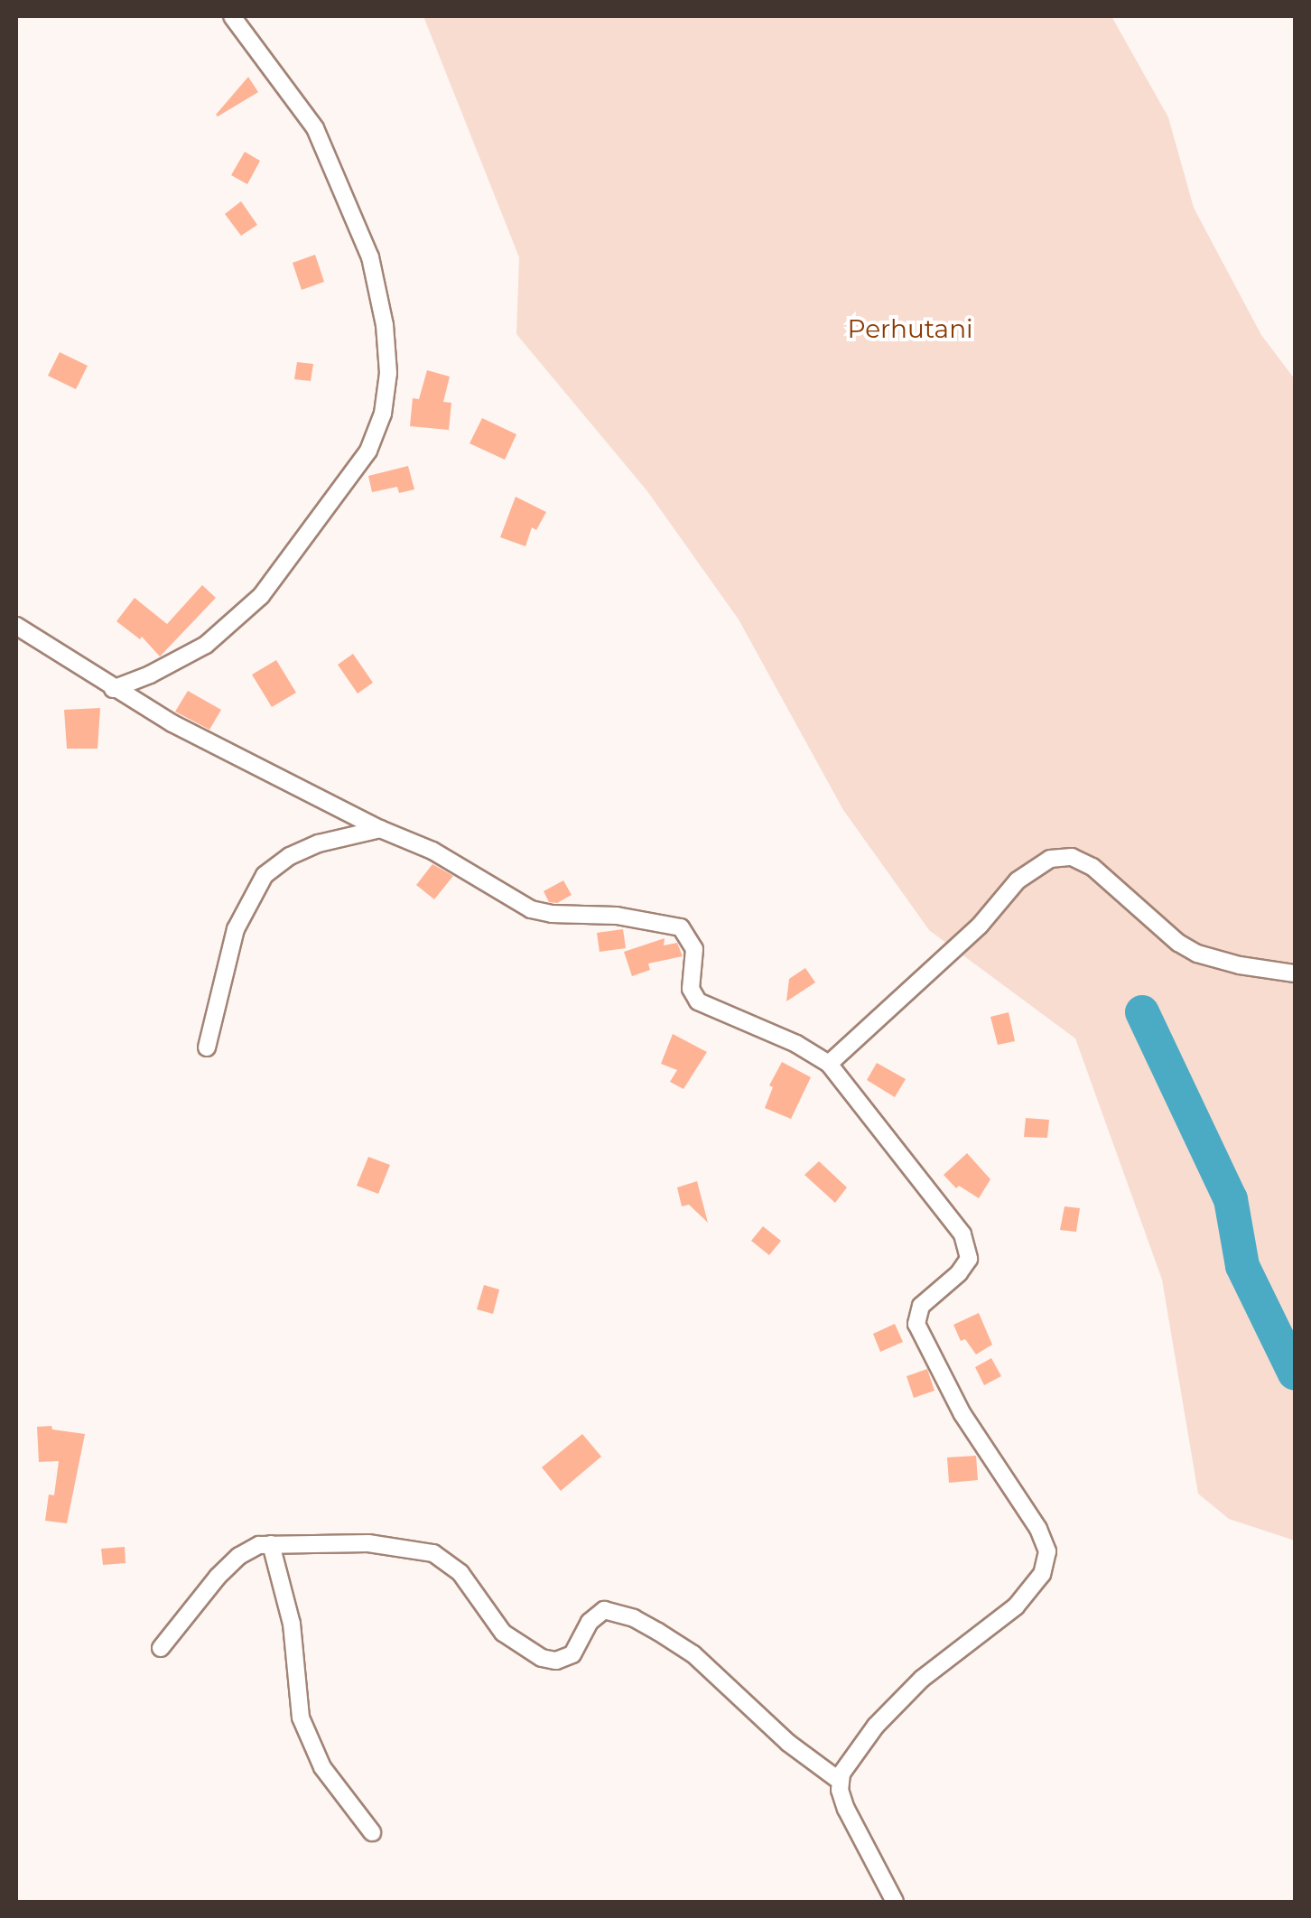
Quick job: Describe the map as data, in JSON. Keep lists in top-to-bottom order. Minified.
{"parks":["Perhutani"]}
